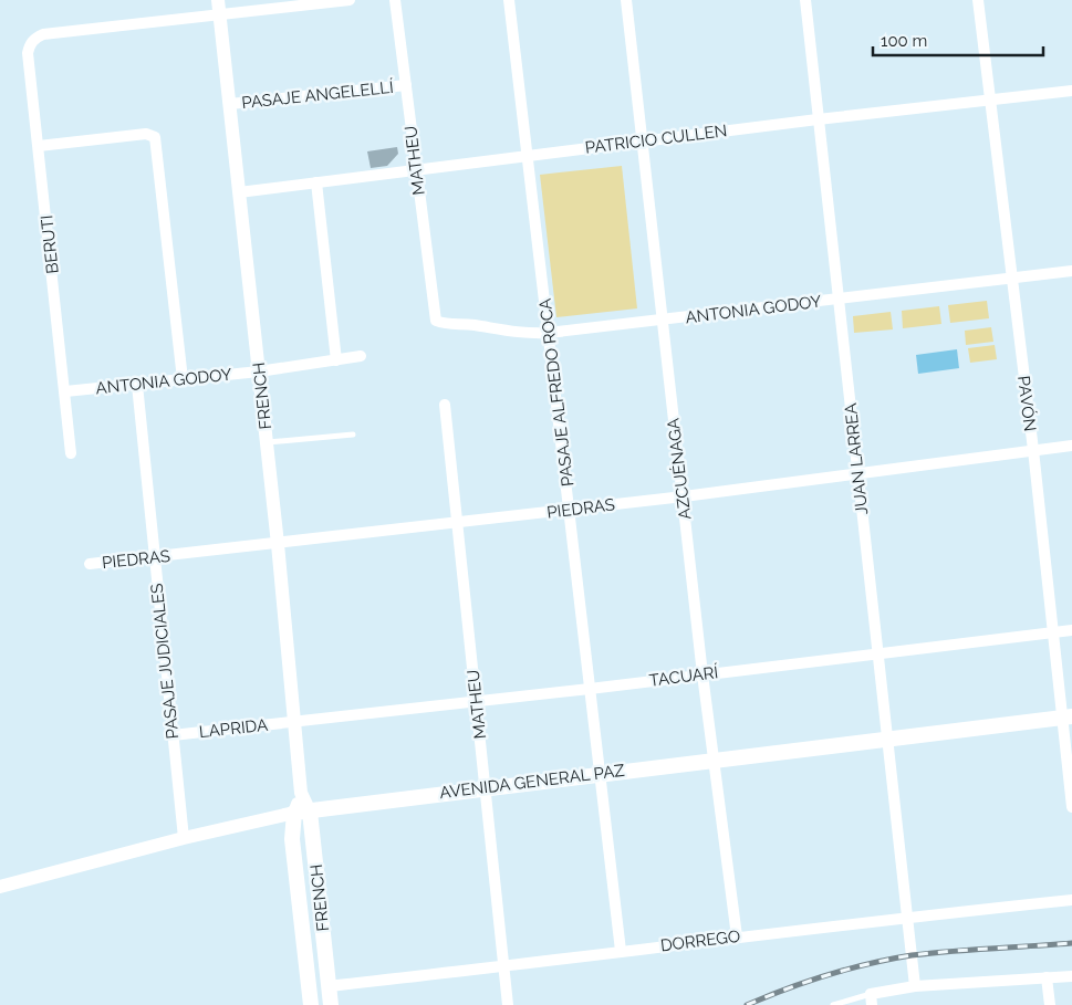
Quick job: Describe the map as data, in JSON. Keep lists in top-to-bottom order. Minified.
{"streets":{"main road":["FRENCH","AVENIDA GENERAL PAZ"],"street":["PASAJE ANGELELLÍ","PATRICIO CULLEN","MATHEU","BERUTI","ANTONIA GODOY","PASAJE ALFREDO ROCA","PAVÓN","JUAN LARREA","AZCUÉNAGA","PIEDRAS","PASAJE JUDICIALES","TACUARÍ","LAPRIDA","DORREGO"]},"crossings":[["PASAJE ANGELELLÍ","MATHEU"],["PASAJE ANGELELLÍ","FRENCH"],["PATRICIO CULLEN","MATHEU"],["PATRICIO CULLEN","PASAJE ALFREDO ROCA"],["PATRICIO CULLEN","FRENCH"],["PATRICIO CULLEN","PAVÓN"],["PATRICIO CULLEN","JUAN LARREA"],["PATRICIO CULLEN","AZCUÉNAGA"],["MATHEU","ANTONIA GODOY"],["MATHEU","PIEDRAS"],["MATHEU","TACUARÍ"],["MATHEU","AVENIDA GENERAL PAZ"],["MATHEU","DORREGO"],["BERUTI","ANTONIA GODOY"],["BERUTI","FRENCH"],["ANTONIA GODOY","PASAJE ALFREDO ROCA"],["ANTONIA GODOY","FRENCH"],["ANTONIA GODOY","PAVÓN"],["ANTONIA GODOY","JUAN LARREA"],["ANTONIA GODOY","AZCUÉNAGA"],["ANTONIA GODOY","PASAJE JUDICIALES"],["PASAJE ALFREDO ROCA","PIEDRAS"],["PASAJE ALFREDO ROCA","TACUARÍ"],["PASAJE ALFREDO ROCA","AVENIDA GENERAL PAZ"],["PASAJE ALFREDO ROCA","DORREGO"],["FRENCH","PIEDRAS"],["FRENCH","TACUARÍ"],["FRENCH","LAPRIDA"],["FRENCH","AVENIDA GENERAL PAZ"],["FRENCH","DORREGO"],["PAVÓN","PIEDRAS"],["PAVÓN","TACUARÍ"],["PAVÓN","AVENIDA GENERAL PAZ"],["JUAN LARREA","PIEDRAS"],["JUAN LARREA","TACUARÍ"],["JUAN LARREA","AVENIDA GENERAL PAZ"],["JUAN LARREA","DORREGO"],["AZCUÉNAGA","PIEDRAS"],["AZCUÉNAGA","TACUARÍ"],["AZCUÉNAGA","AVENIDA GENERAL PAZ"],["AZCUÉNAGA","DORREGO"],["PIEDRAS","PASAJE JUDICIALES"],["PASAJE JUDICIALES","LAPRIDA"],["PASAJE JUDICIALES","AVENIDA GENERAL PAZ"],["TACUARÍ","LAPRIDA"]],"scale_bar":"100 m"}
